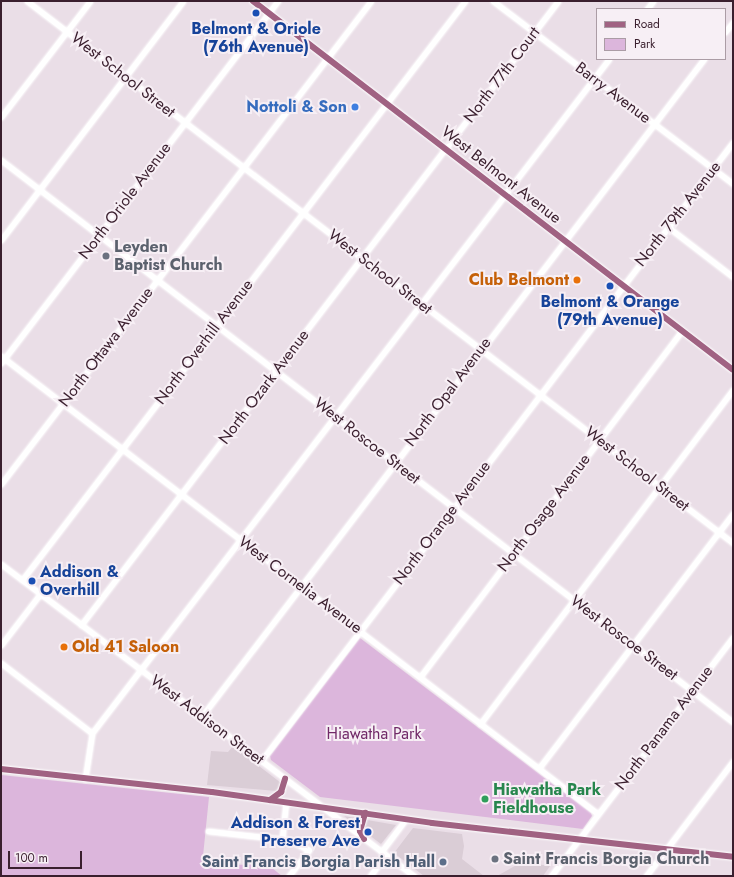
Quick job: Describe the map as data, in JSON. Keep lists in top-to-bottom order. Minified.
{"streets":{"main road":["West Belmont Avenue"],"street":["West School Street","North 77th Court","Barry Avenue","North Oriole Avenue","North 79th Avenue","North Overhill Avenue","North Ottawa Avenue","North Ozark Avenue","North Opal Avenue","West Roscoe Street","North Osage Avenue","North Orange Avenue","West Cornelia Avenue","West Addison Street","North Panama Avenue"]},"crossings":[["West School Street","North Oriole Avenue"],["West School Street","North Overhill Avenue"],["West School Street","North Ottawa Avenue"],["West School Street","North Ozark Avenue"],["West School Street","North Opal Avenue"],["West School Street","North Osage Avenue"],["West School Street","North Orange Avenue"],["North 77th Court","Barry Avenue"],["North 77th Court","West Belmont Avenue"],["North 77th Court","North Ozark Avenue"],["Barry Avenue","North 79th Avenue"],["Barry Avenue","North Opal Avenue"],["West Belmont Avenue","North Oriole Avenue"],["West Belmont Avenue","North 79th Avenue"],["West Belmont Avenue","North Overhill Avenue"],["West Belmont Avenue","North Ottawa Avenue"],["West Belmont Avenue","North Ozark Avenue"],["West Belmont Avenue","North Opal Avenue"],["West Belmont Avenue","North Osage Avenue"],["West Belmont Avenue","North Orange Avenue"],["North Oriole Avenue","West Roscoe Street"],["North Oriole Avenue","West Cornelia Avenue"],["North 79th Avenue","North Orange Avenue"],["North Overhill Avenue","West Roscoe Street"],["North Overhill Avenue","West Cornelia Avenue"],["North Overhill Avenue","West Addison Street"],["North Ottawa Avenue","West Roscoe Street"],["North Ottawa Avenue","West Cornelia Avenue"],["North Ozark Avenue","West Roscoe Street"],["North Ozark Avenue","West Cornelia Avenue"],["North Ozark Avenue","West Addison Street"],["North Opal Avenue","West Roscoe Street"],["North Opal Avenue","West Cornelia Avenue"],["North Opal Avenue","West Addison Street"],["West Roscoe Street","North Osage Avenue"],["West Roscoe Street","North Orange Avenue"],["West Roscoe Street","North Panama Avenue"],["North Osage Avenue","West Cornelia Avenue"],["North Orange Avenue","West Cornelia Avenue"],["North Orange Avenue","West Addison Street"],["West Cornelia Avenue","North Panama Avenue"]],"parks":["Hiawatha Park"],"places":["Belmont & Oriole (76th Avenue)","Nottoli & Son","Leyden Baptist Church","Club Belmont","Belmont & Orange (79th Avenue)","Addison & Overhill","Old 41 Saloon","Hiawatha Park Fieldhouse","Addison & Forest Preserve Ave","Saint Francis Borgia Church","Saint Francis Borgia Parish Hall"],"legend":["Road","Park"],"scale_bar":"100 m"}
